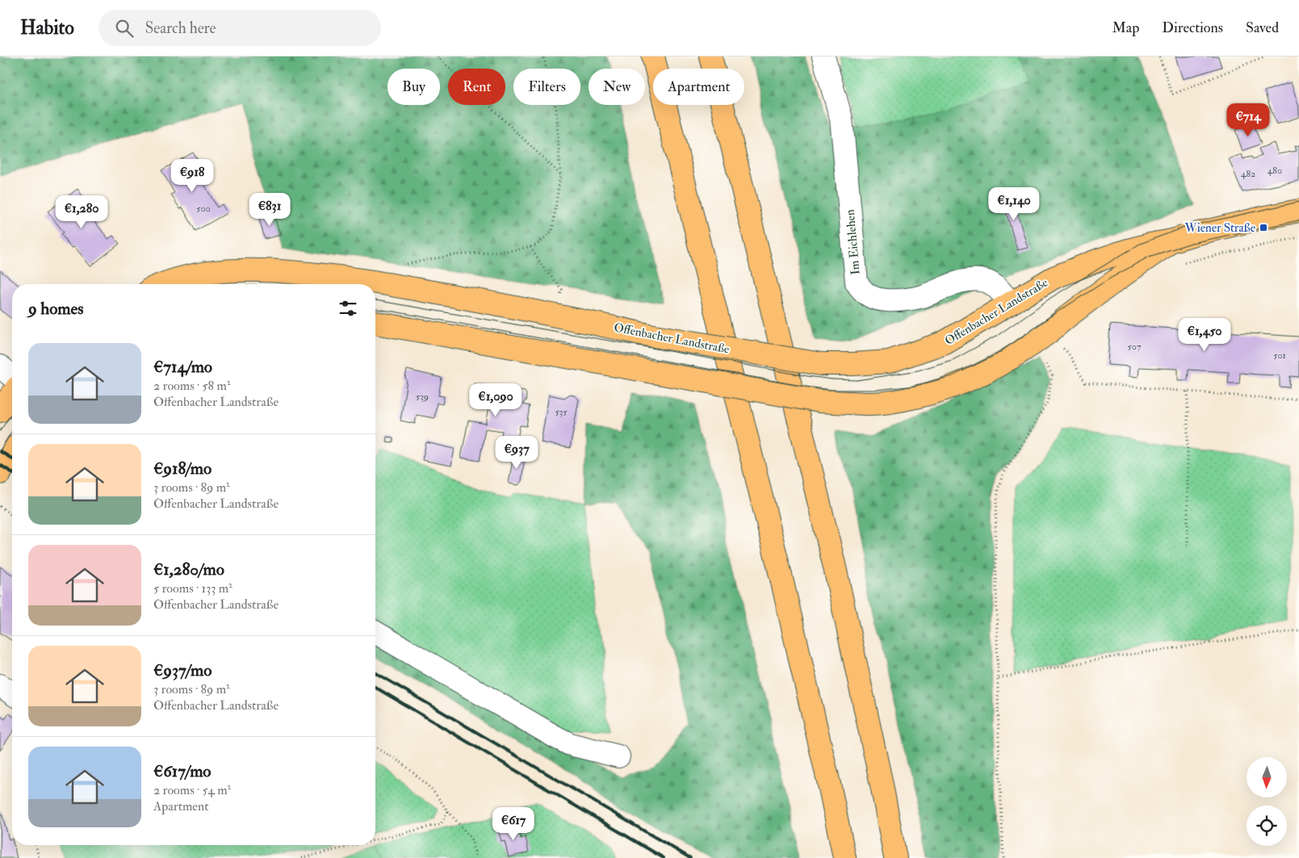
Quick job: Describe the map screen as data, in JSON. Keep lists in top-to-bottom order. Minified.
{"streets":{"main road":["Offenbacher Landstraße"],"street":["Im Eichlehen"]},"crossings":[["Im Eichlehen","Offenbacher Landstraße"]],"places":{"transit":["Wiener Straße"]},"house_numbers":["480","482","500","507","501","539","535"],"north":"bottom","page":{"header":"Habito","search":"Search here","nav":["Map","Directions","Saved"],"chip":["Buy","Rent","Filters","New","Apartment"],"price":["€714","€918","€1,140","€831","€1,280","€1,450","€1,090","€937","€617"],"heading":"9 homes","list":[{"name":"€714/mo","note":"2 rooms · 58 m² · Offenbacher Landstraße"},{"name":"€918/mo","note":"3 rooms · 89 m² · Offenbacher Landstraße"},{"name":"€1,280/mo","note":"5 rooms · 133 m² · Offenbacher Landstraße"},{"name":"€937/mo","note":"3 rooms · 89 m² · Offenbacher Landstraße"},{"name":"€617/mo","note":"2 rooms · 54 m² · Apartment"}]}}
